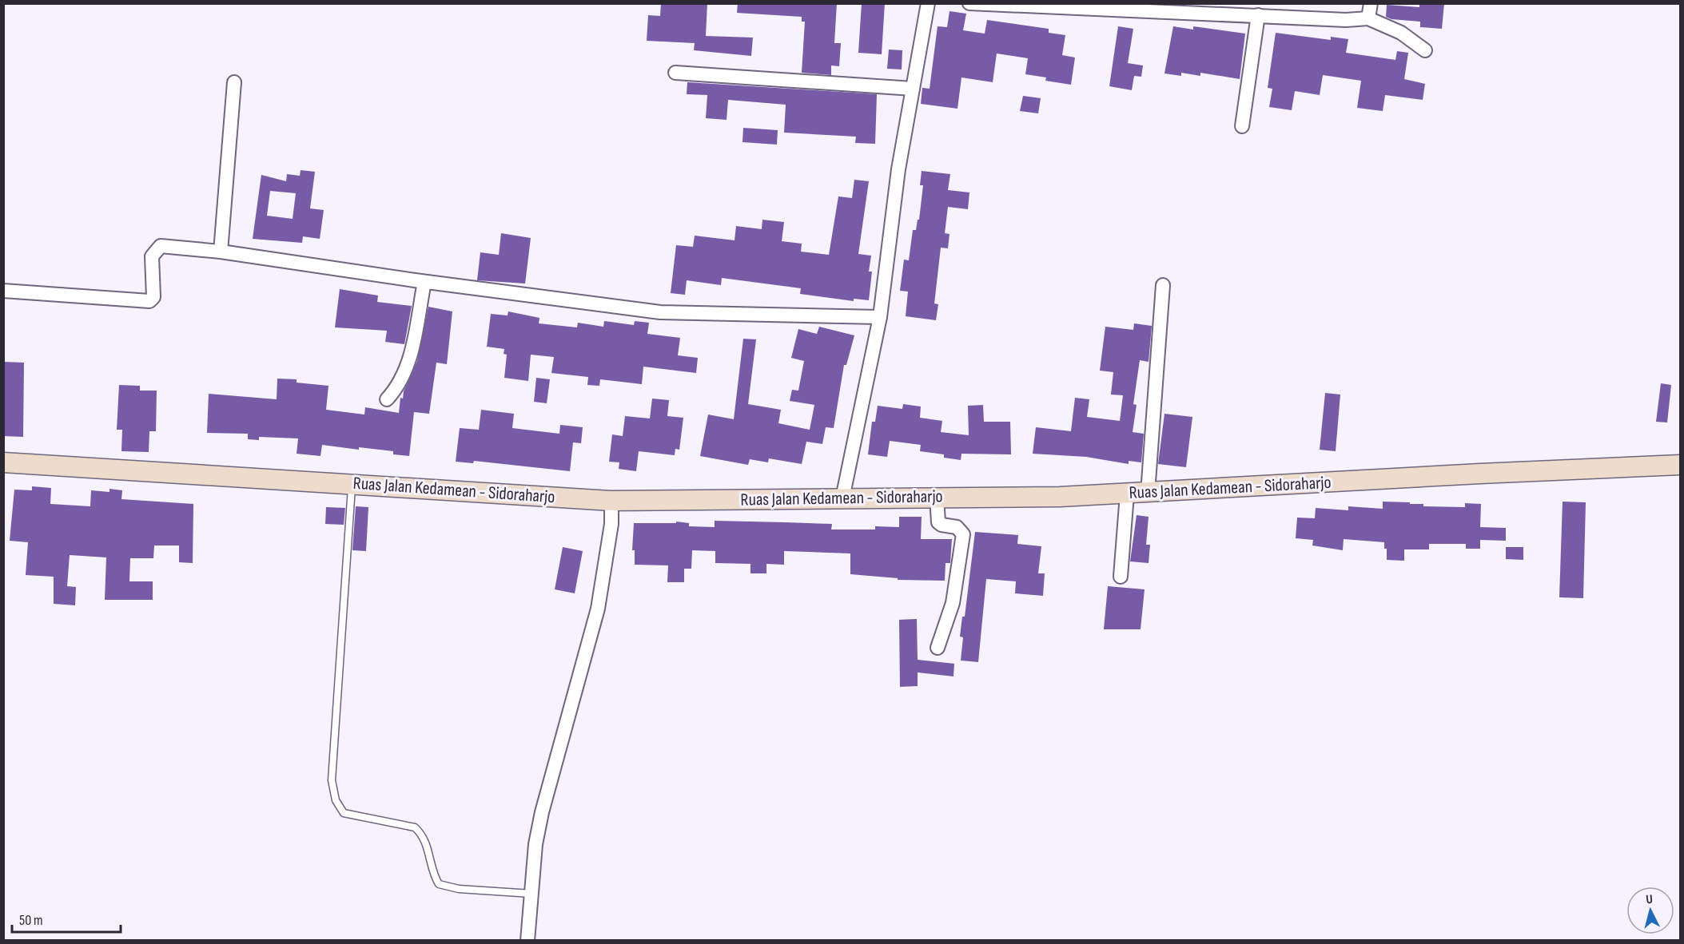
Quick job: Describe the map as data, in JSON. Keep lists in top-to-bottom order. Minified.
{"streets":{"main road":["Ruas Jalan Kedamean - Sidoraharjo"]},"scale_bar":"50 m","north":"top"}
